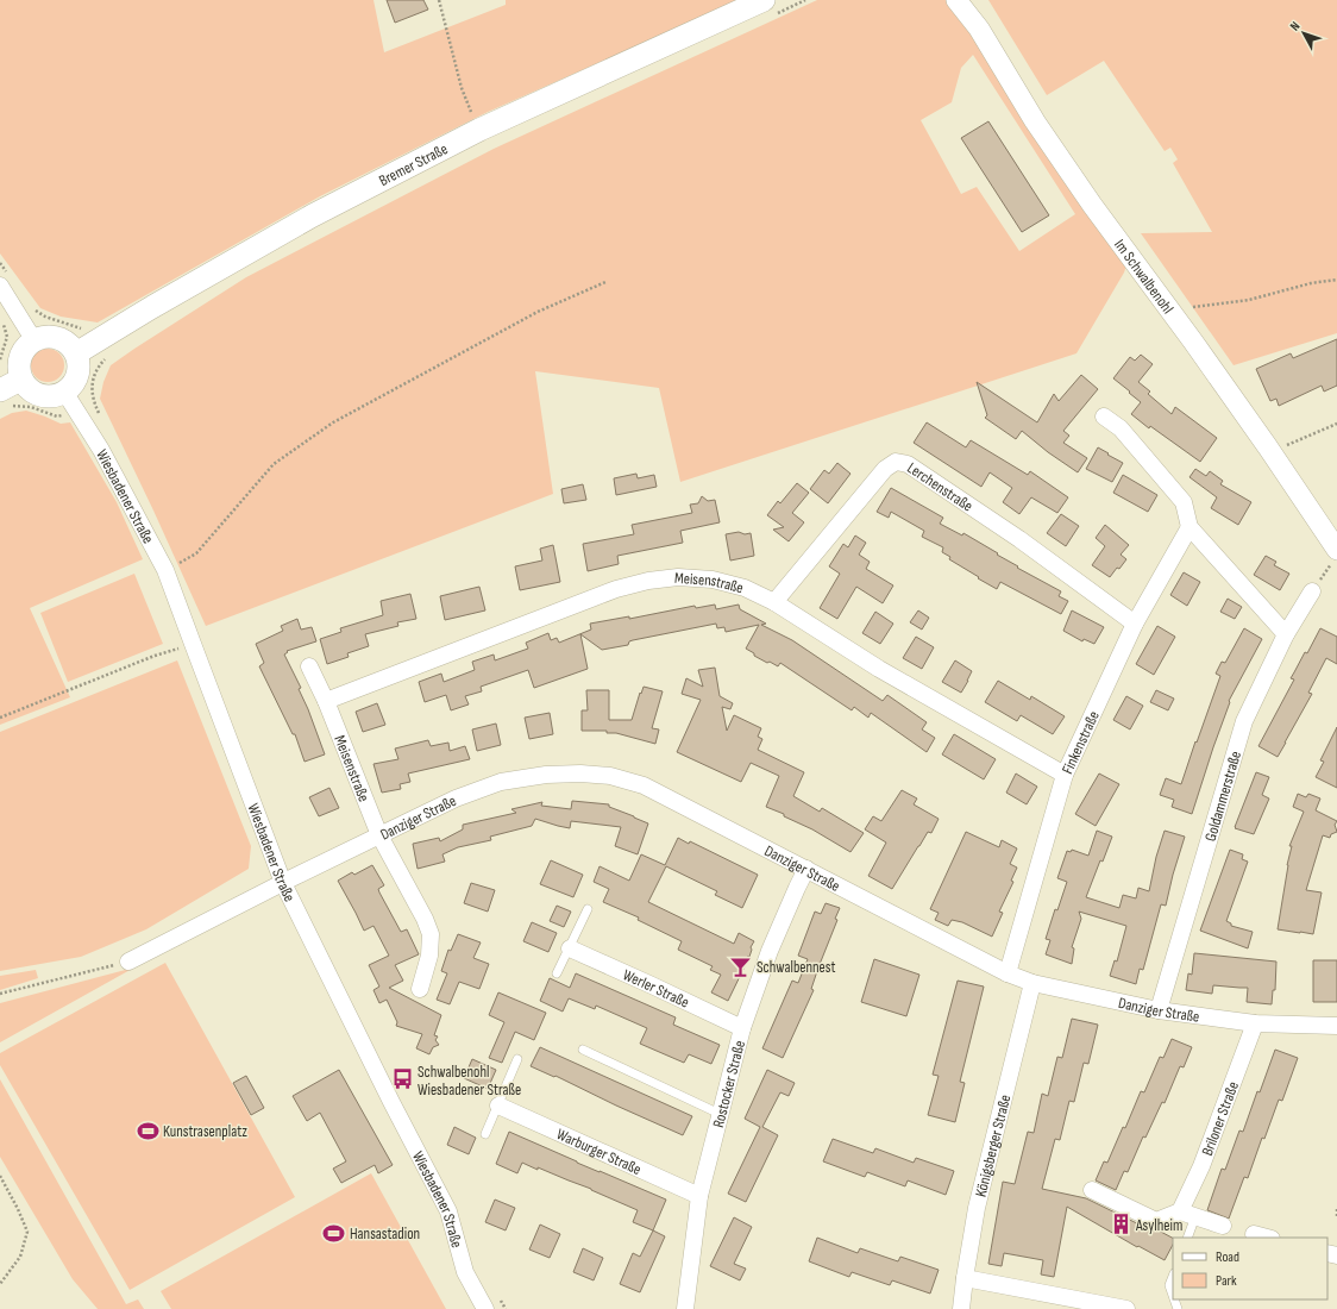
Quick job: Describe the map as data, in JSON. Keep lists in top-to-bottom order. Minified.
{"streets":{"main road":["Bremer Straße"],"street":["Im Schwalbenohl","Lerchenstraße","Wiesbadener Straße","Meisenstraße","Finkenstraße","Goldammerstraße","Danziger Straße","Werler Straße","Rostocker Straße","Briloner Straße","Königsberger Straße","Warburger Straße"]},"crossings":[["Lerchenstraße","Meisenstraße"],["Lerchenstraße","Finkenstraße"],["Wiesbadener Straße","Danziger Straße"],["Meisenstraße","Finkenstraße"],["Meisenstraße","Danziger Straße"],["Finkenstraße","Danziger Straße"],["Goldammerstraße","Danziger Straße"],["Danziger Straße","Rostocker Straße"],["Danziger Straße","Briloner Straße"],["Danziger Straße","Königsberger Straße"],["Werler Straße","Rostocker Straße"],["Rostocker Straße","Warburger Straße"]],"places":{"bar":["Schwalbennest"],"bus stop":["Schwalbenohl Wiesbadener Straße"],"sports":["Kunstrasenplatz","Hansastadion"],"building":["Asylheim"]},"legend":["Road","Park"],"north":"top left"}
